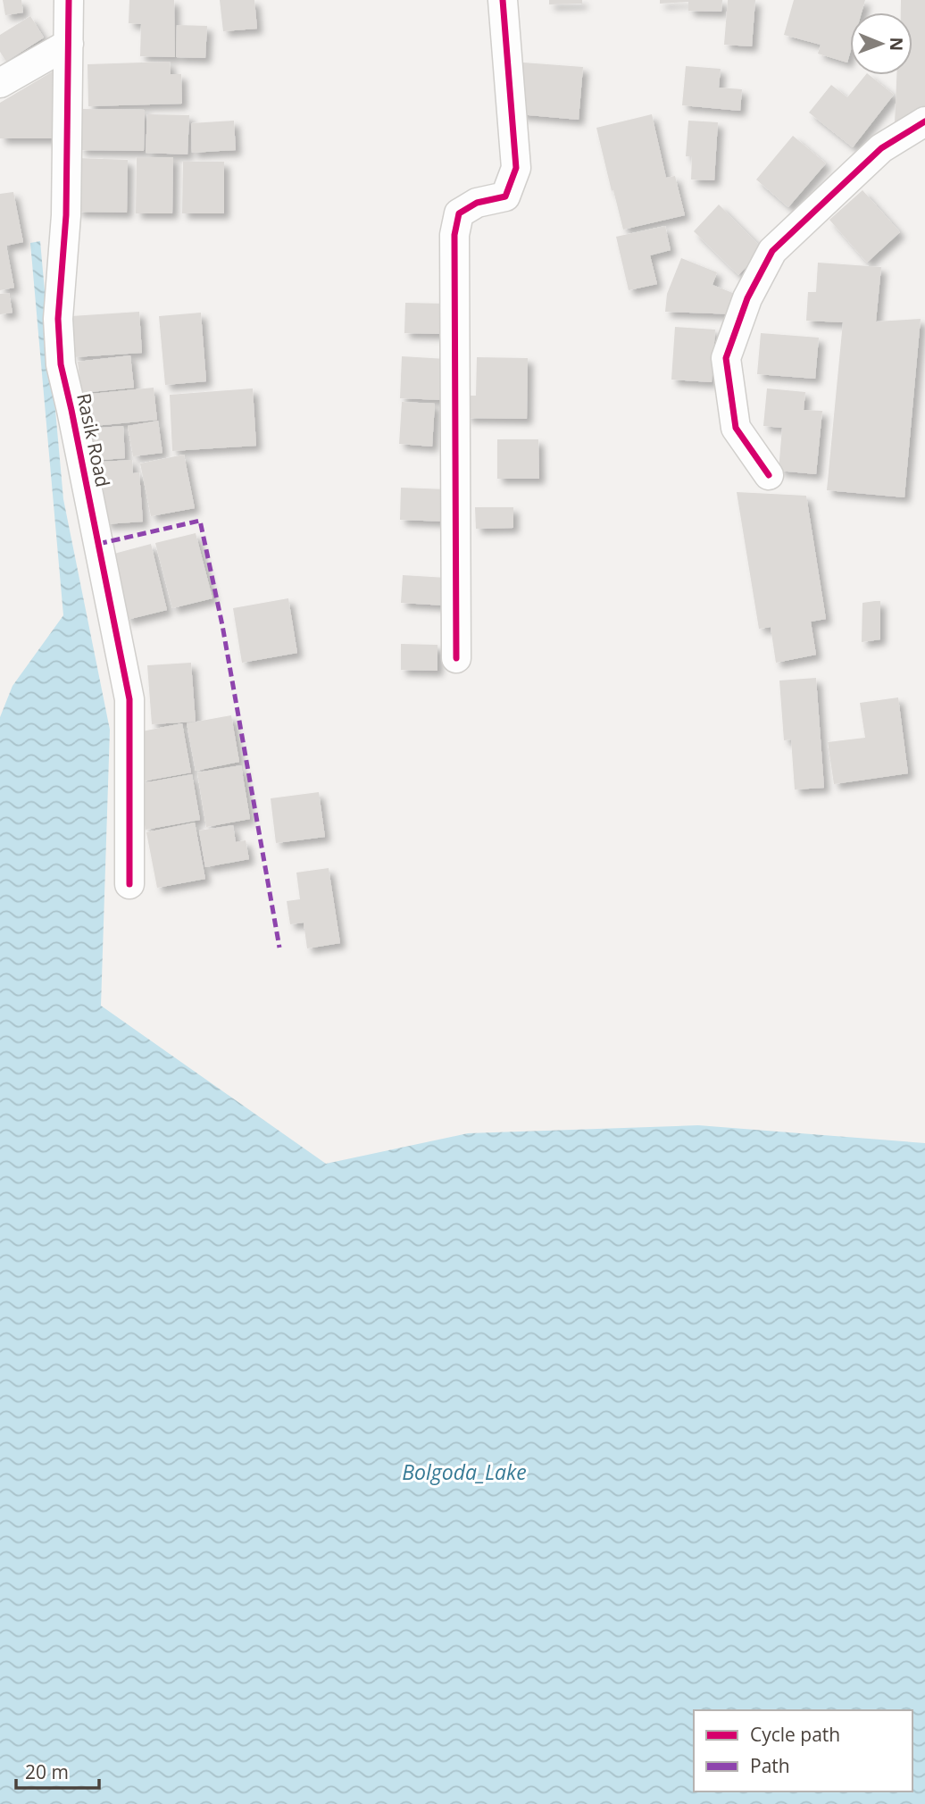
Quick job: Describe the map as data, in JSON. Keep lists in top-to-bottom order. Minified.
{"streets":{"street":["Rasik Road"]},"water":["Bolgoda_Lake"],"legend":["Cycle path","Path"],"scale_bar":"20 m","north":"right"}
